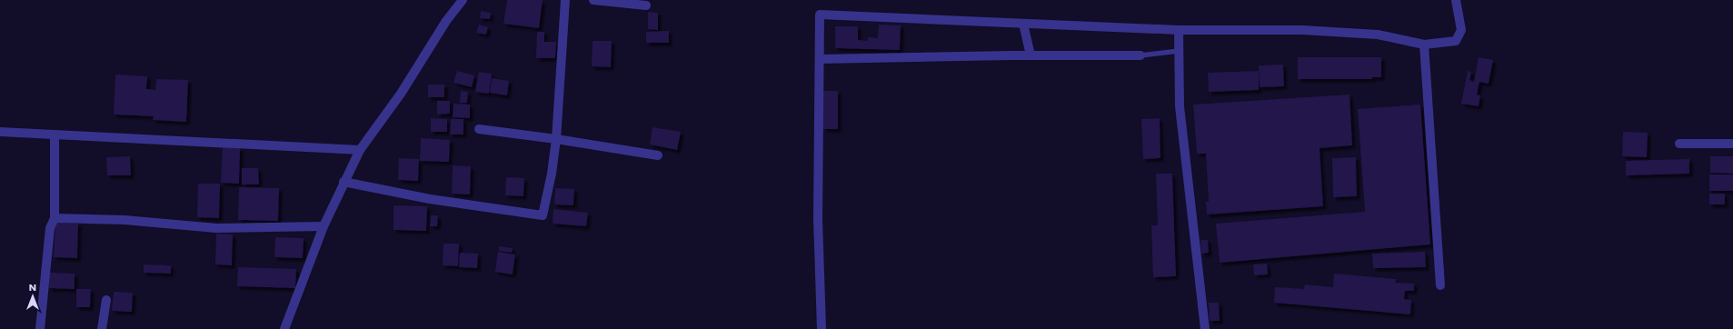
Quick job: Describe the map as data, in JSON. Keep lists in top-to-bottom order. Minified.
{"north":"top"}
